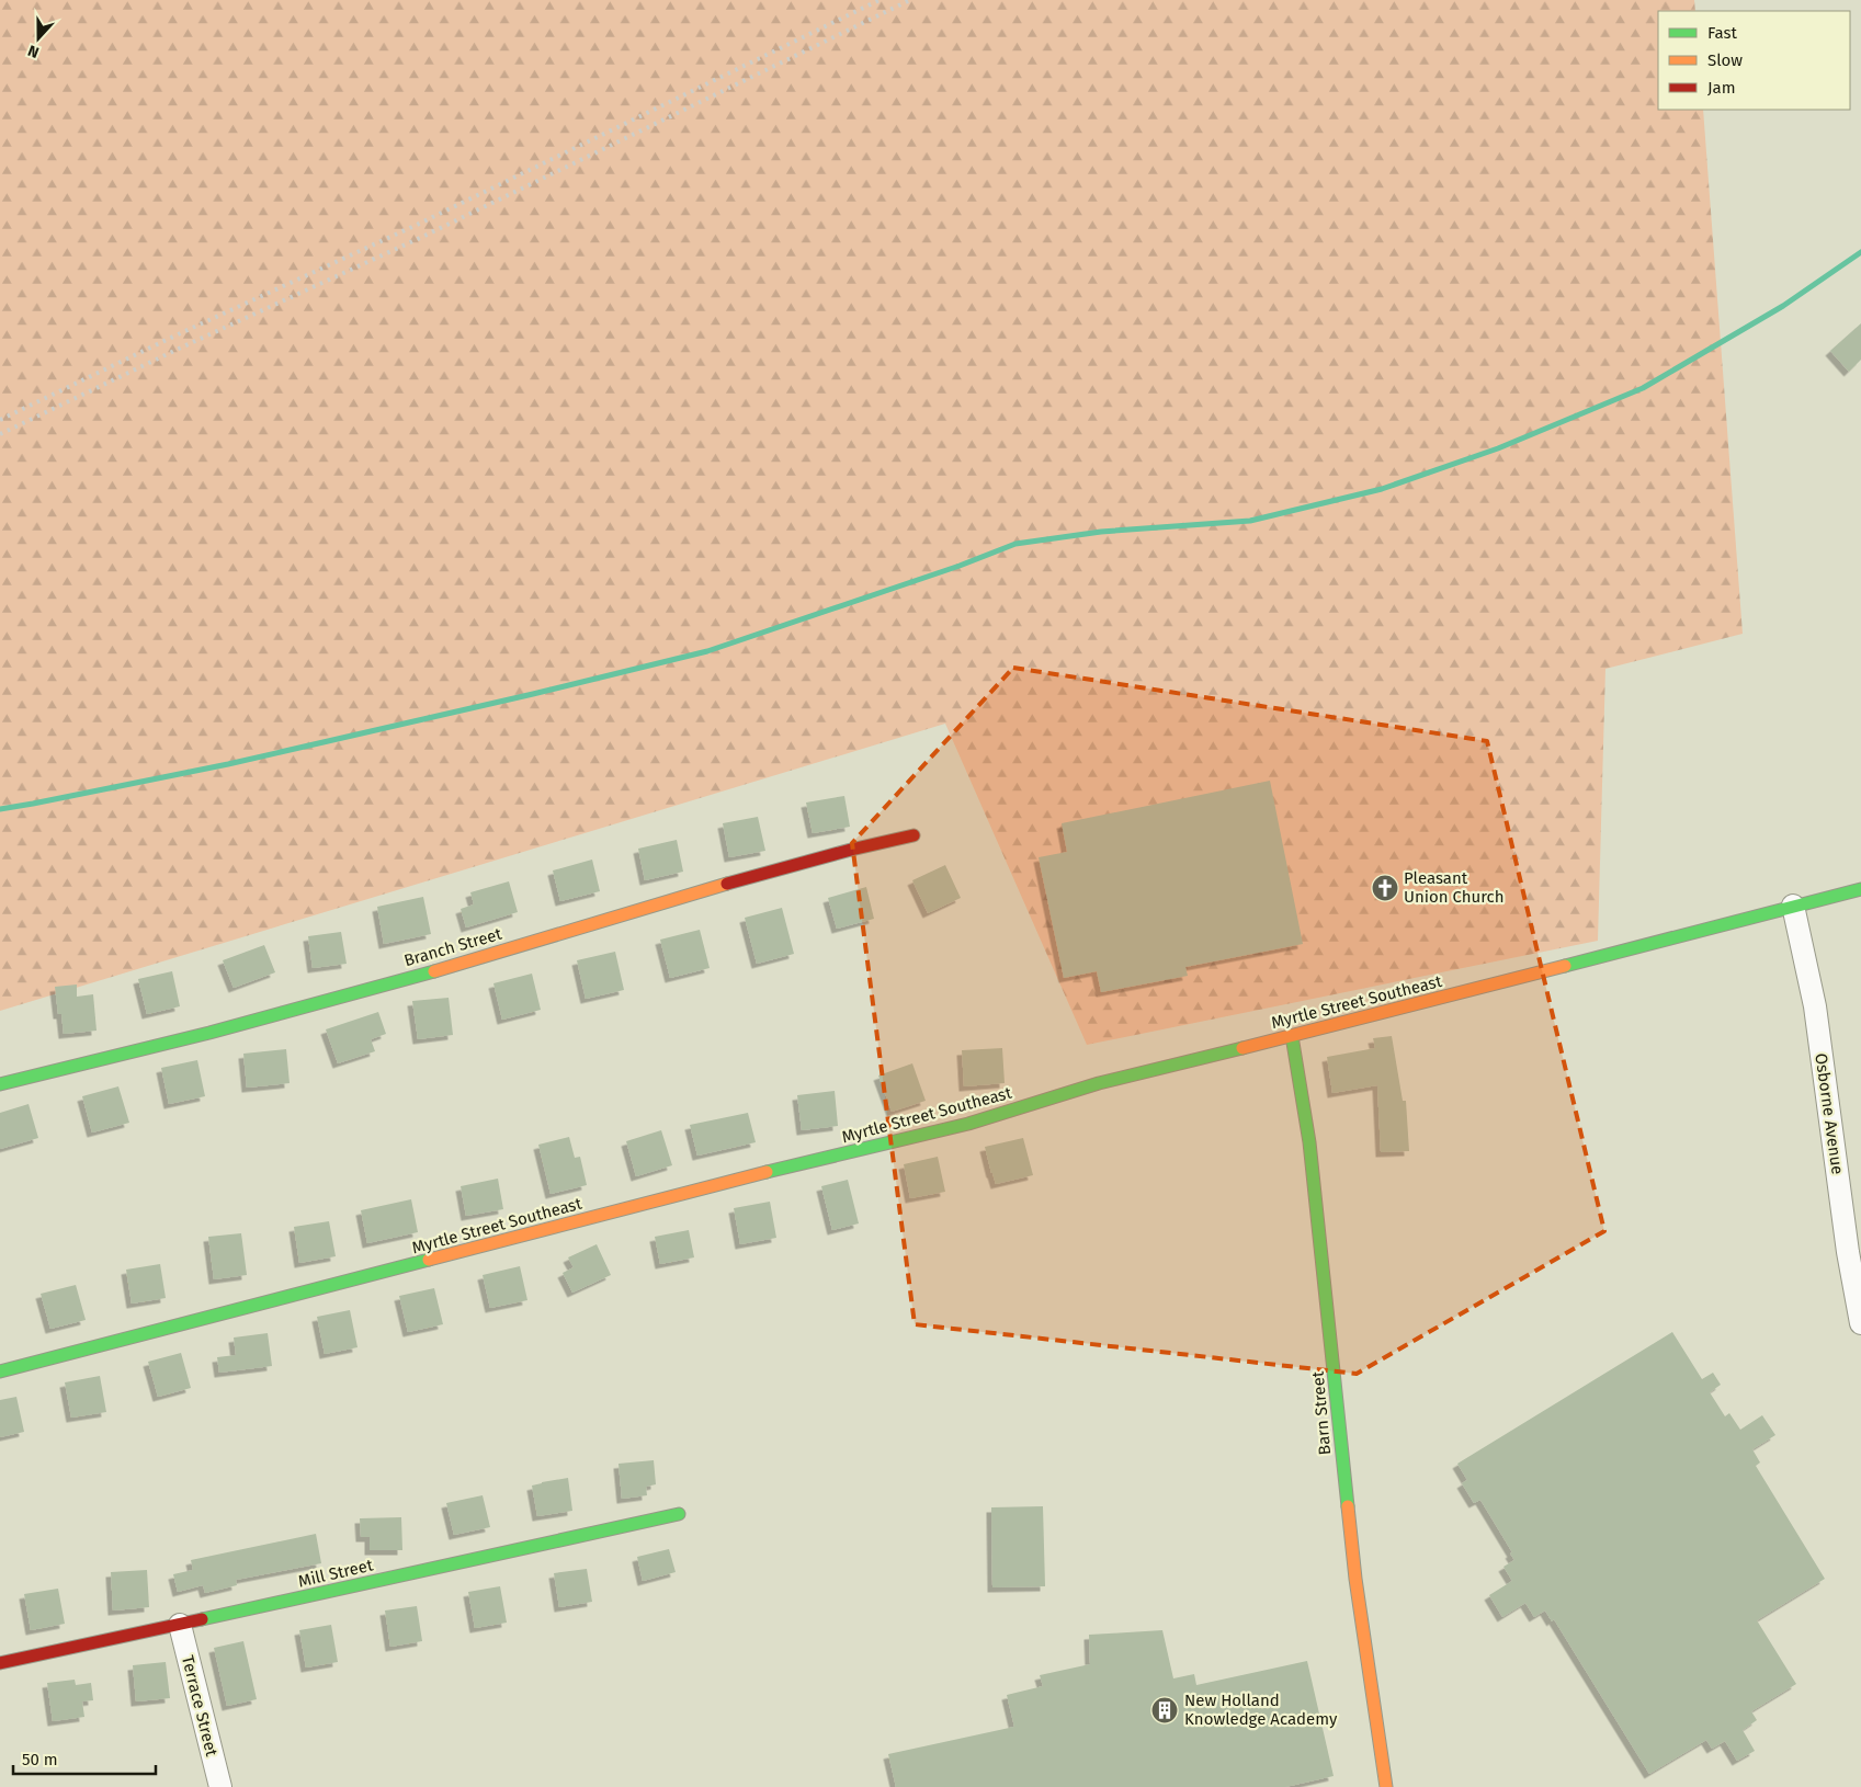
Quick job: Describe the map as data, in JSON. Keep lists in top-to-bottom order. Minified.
{"streets":{"street":["Branch Street","Myrtle Street Southeast","Osborne Avenue","Barn Street","Mill Street","Terrace Street"]},"crossings":[["Myrtle Street Southeast","Osborne Avenue"],["Myrtle Street Southeast","Barn Street"],["Mill Street","Terrace Street"]],"places":{"church":["Pleasant Union Church"],"building":["New Holland Knowledge Academy"]},"legend":["Fast","Slow","Jam"],"scale_bar":"50 m","north":"bottom"}
